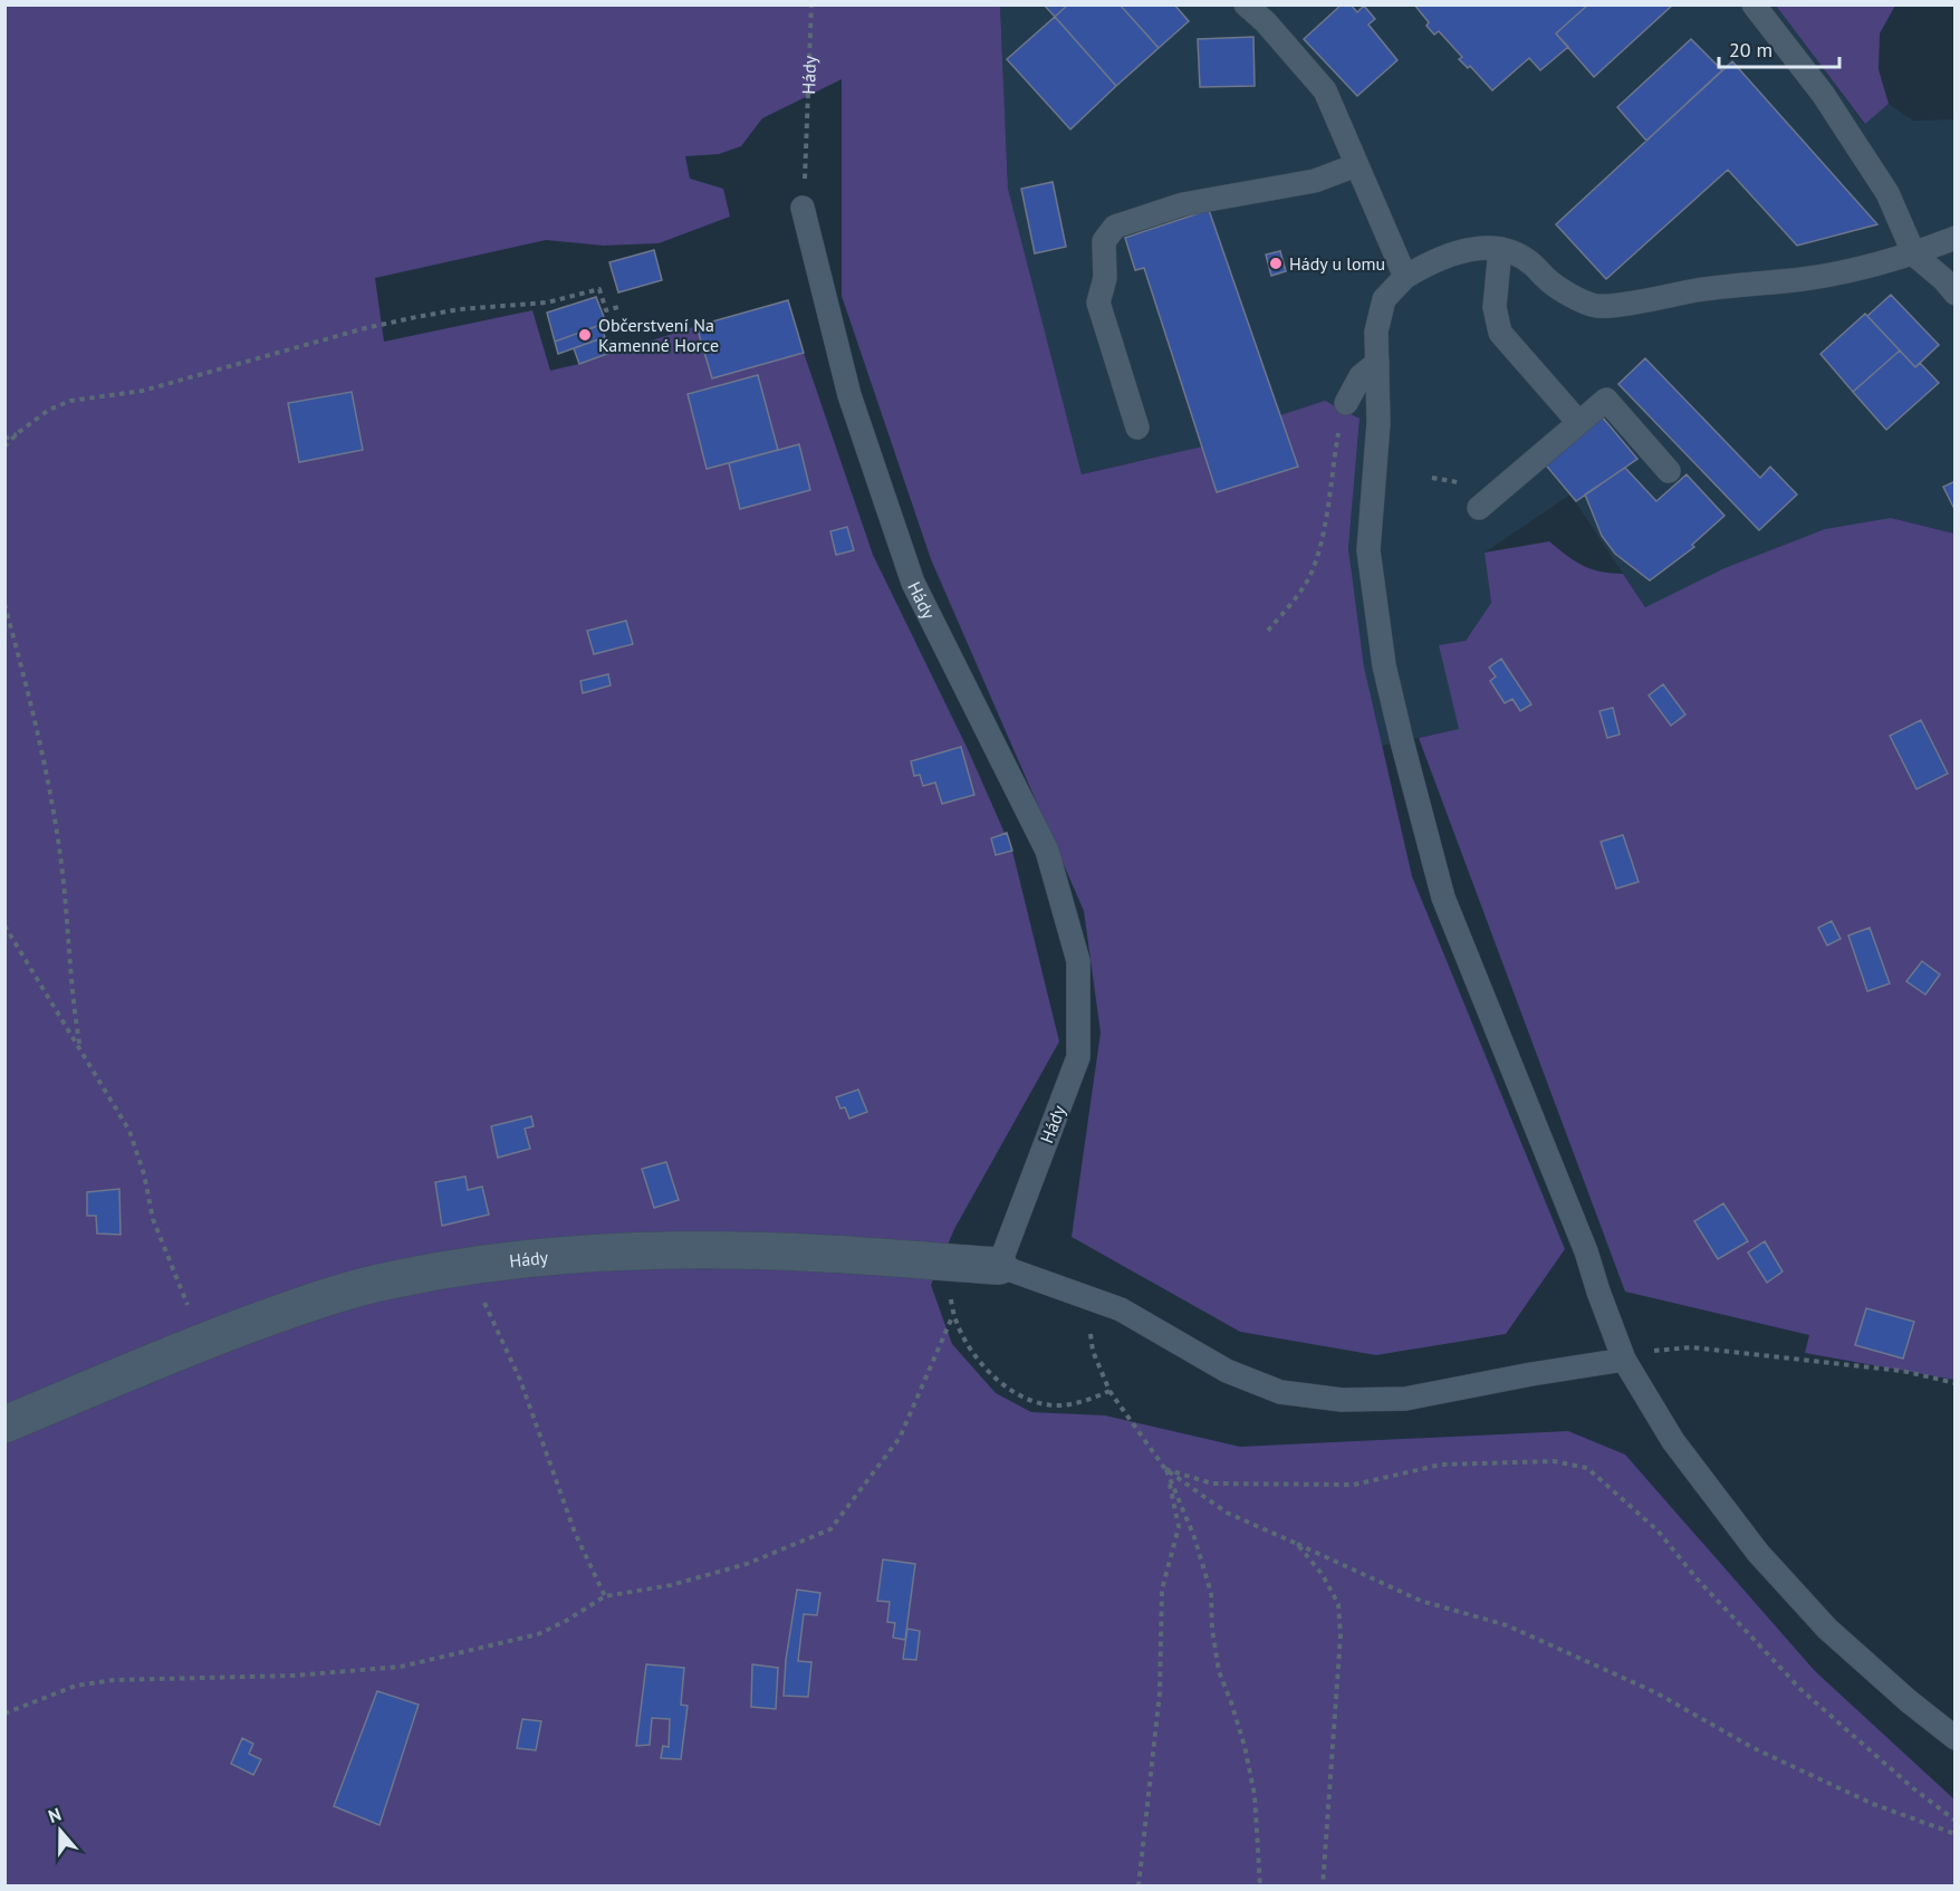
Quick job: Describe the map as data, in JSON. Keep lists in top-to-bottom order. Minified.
{"streets":{"street":["Hády"]},"places":["Hády u lomu","Občerstvení Na Kamenné Horce"],"scale_bar":"20 m","north":"top"}
